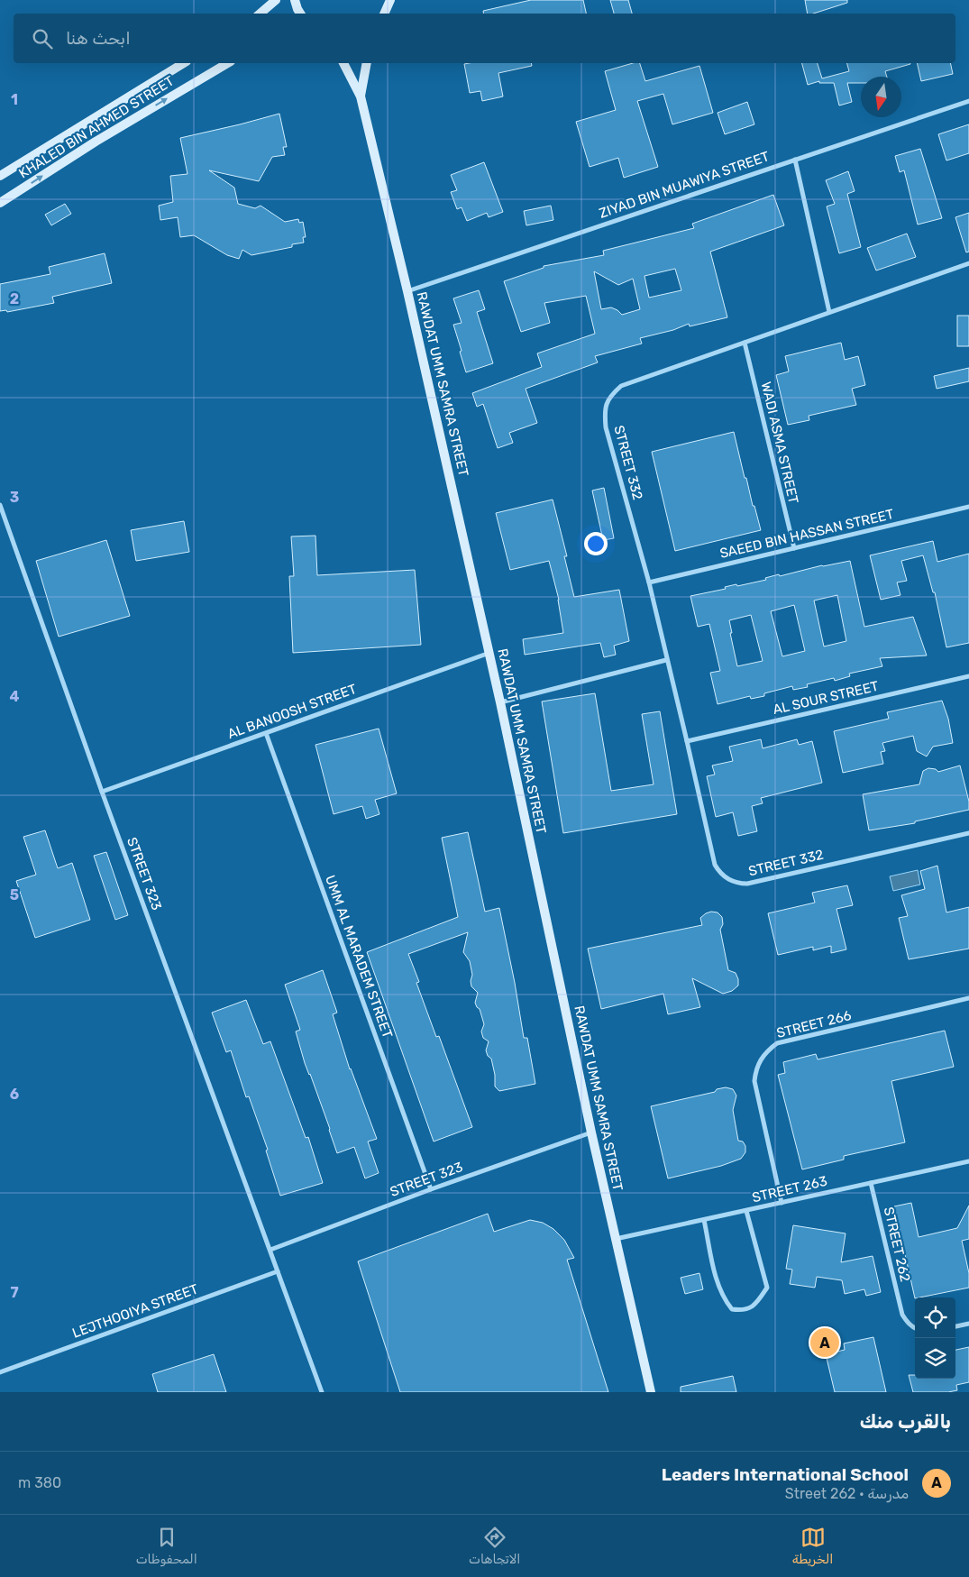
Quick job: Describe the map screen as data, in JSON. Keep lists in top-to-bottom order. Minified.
{"streets":{"street":["KHALED BIN AHMED STREET","ZIYAD BIN MUAWIYA STREET","RAWDAT UMM SAMRA STREET","WADI ASMA STREET","STREET 332","SAEED BIN HASSAN STREET","AL SOUR STREET","AL BANOOSH STREET","STREET 323","UMM AL MARADEM STREET","STREET 266","STREET 263","STREET 262","LEJTHOOIYA STREET"]},"crossings":[["ZIYAD BIN MUAWIYA STREET","RAWDAT UMM SAMRA STREET"],["RAWDAT UMM SAMRA STREET","AL BANOOSH STREET"],["RAWDAT UMM SAMRA STREET","STREET 323"],["RAWDAT UMM SAMRA STREET","STREET 263"],["WADI ASMA STREET","STREET 332"],["WADI ASMA STREET","SAEED BIN HASSAN STREET"],["STREET 332","SAEED BIN HASSAN STREET"],["STREET 332","AL SOUR STREET"],["AL BANOOSH STREET","STREET 323"],["AL BANOOSH STREET","UMM AL MARADEM STREET"],["STREET 323","UMM AL MARADEM STREET"],["STREET 323","LEJTHOOIYA STREET"],["STREET 266","STREET 263"],["STREET 263","STREET 262"]],"north":"bottom","page":{"search":"ابحث هنا","pins":"A","heading":"بالقرب منك","list":[{"mark":"A","name":"Leaders International School","note":"مدرسة · Street 262","value":"380 m"}],"nav":["الخريطة","الاتجاهات","المحفوظات"]},"grid":{"rows":["1","2","3","4","5","6","7"]}}
